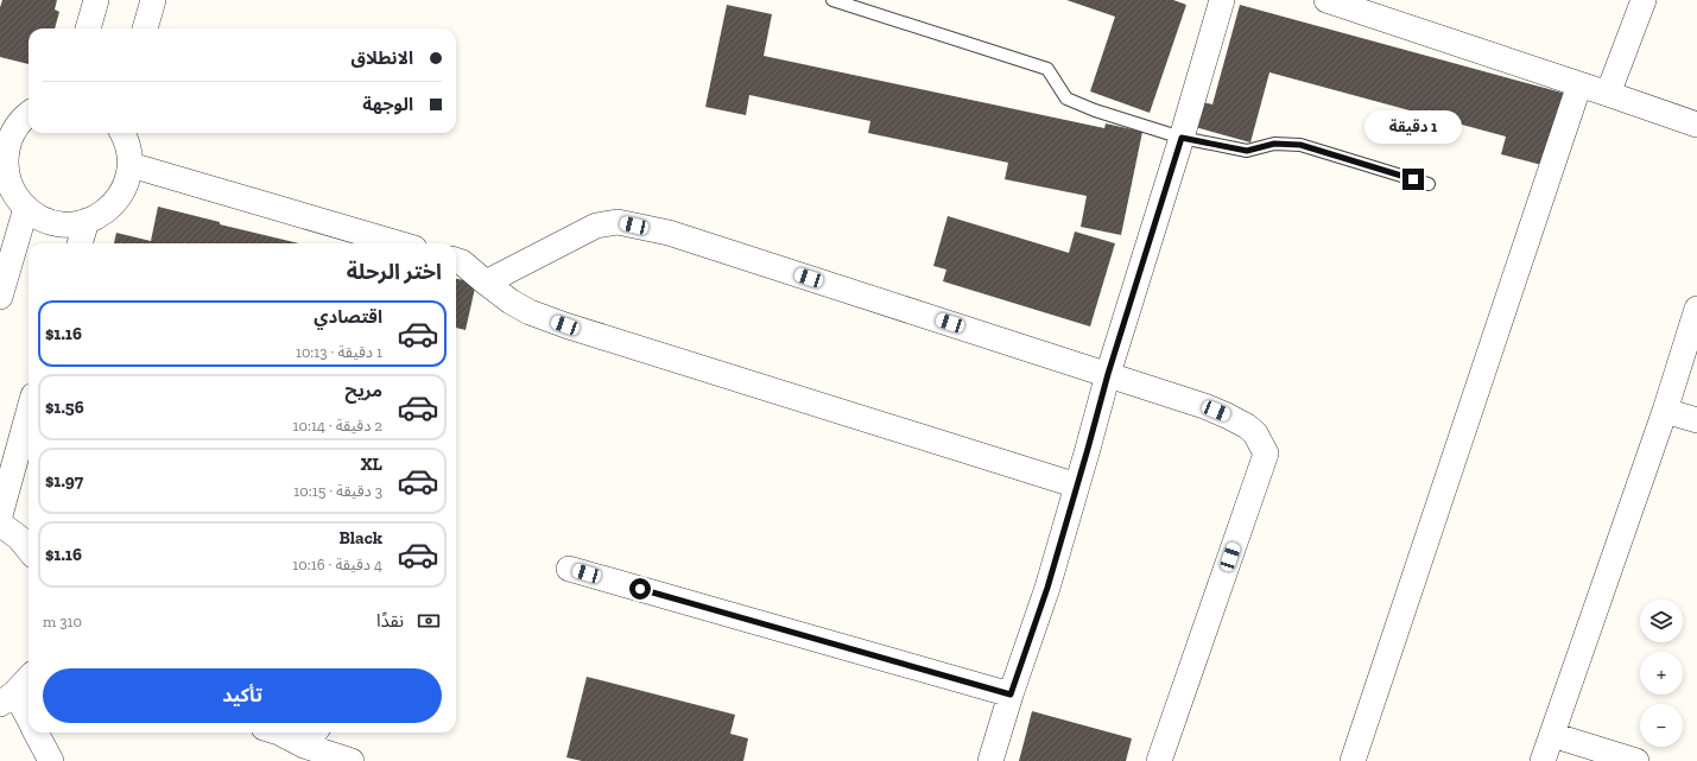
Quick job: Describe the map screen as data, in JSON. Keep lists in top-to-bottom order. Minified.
{"page":{"banner":["الانطلاق","الوجهة"],"bubble":"1 دقيقة","heading":"اختر الرحلة","list":[{"name":"اقتصادي","note":"1 دقيقة · 10:13","value":"$1.16"},{"name":"مريح","note":"2 دقيقة · 10:14","value":"$1.56"},{"name":"XL","note":"3 دقيقة · 10:15","value":"$1.97"},{"name":"Black","note":"4 دقيقة · 10:16","value":"$1.16"}],"pay":["نقدًا","310 m"],"map_buttons":["+","−"],"buttons":"تأكيد"}}
